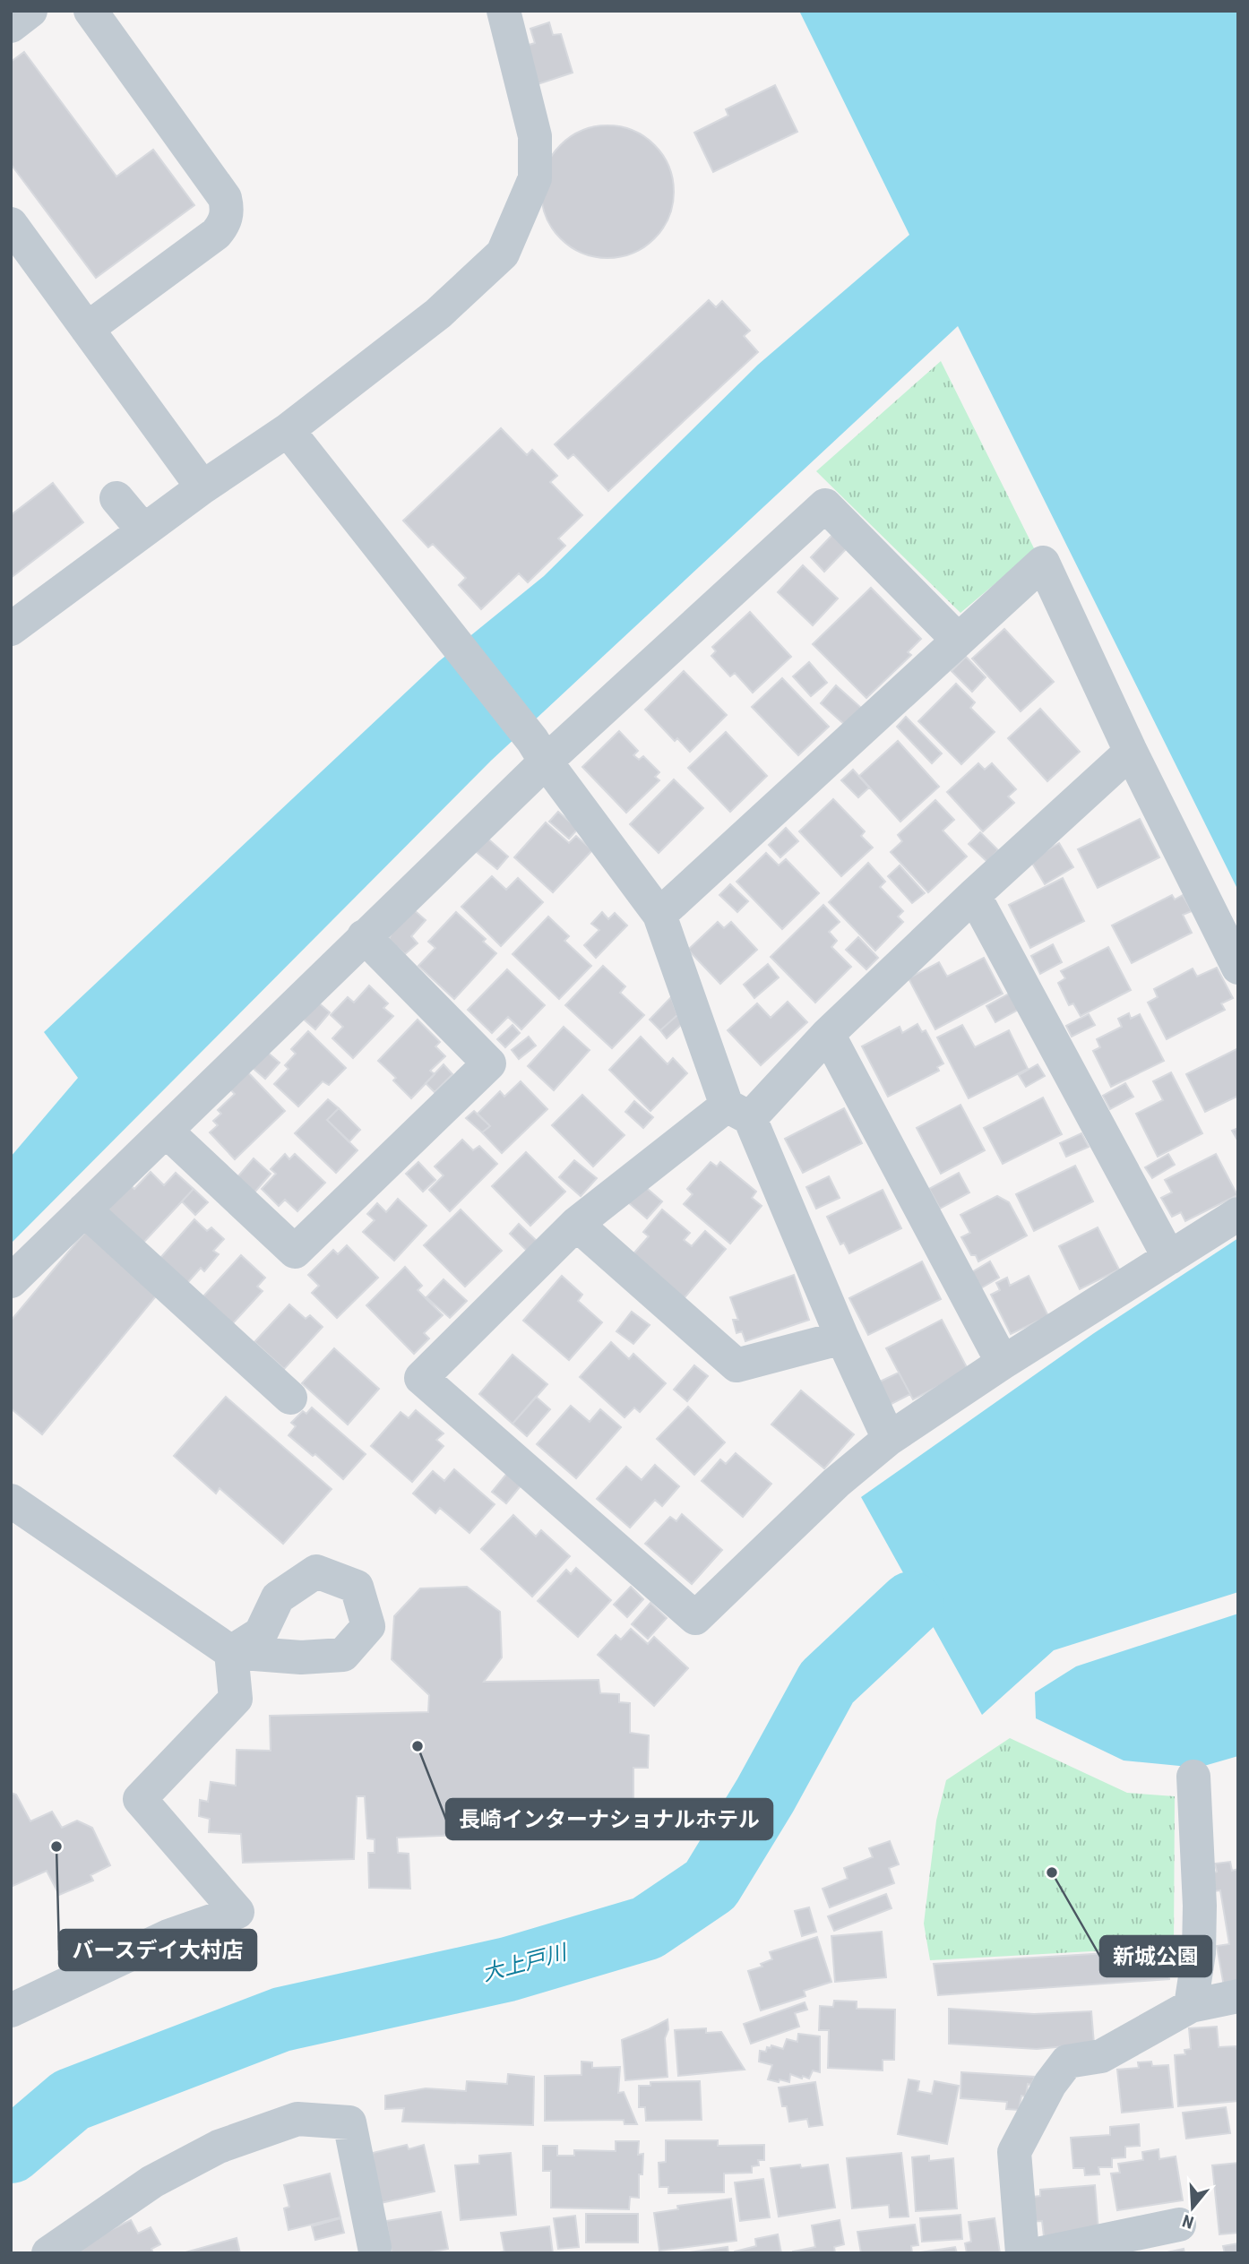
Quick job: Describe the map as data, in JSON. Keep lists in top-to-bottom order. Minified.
{"water":["大上戸川"],"places":["長崎インターナショナルホテル","バースデイ大村店","新城公園"],"north":"bottom"}
